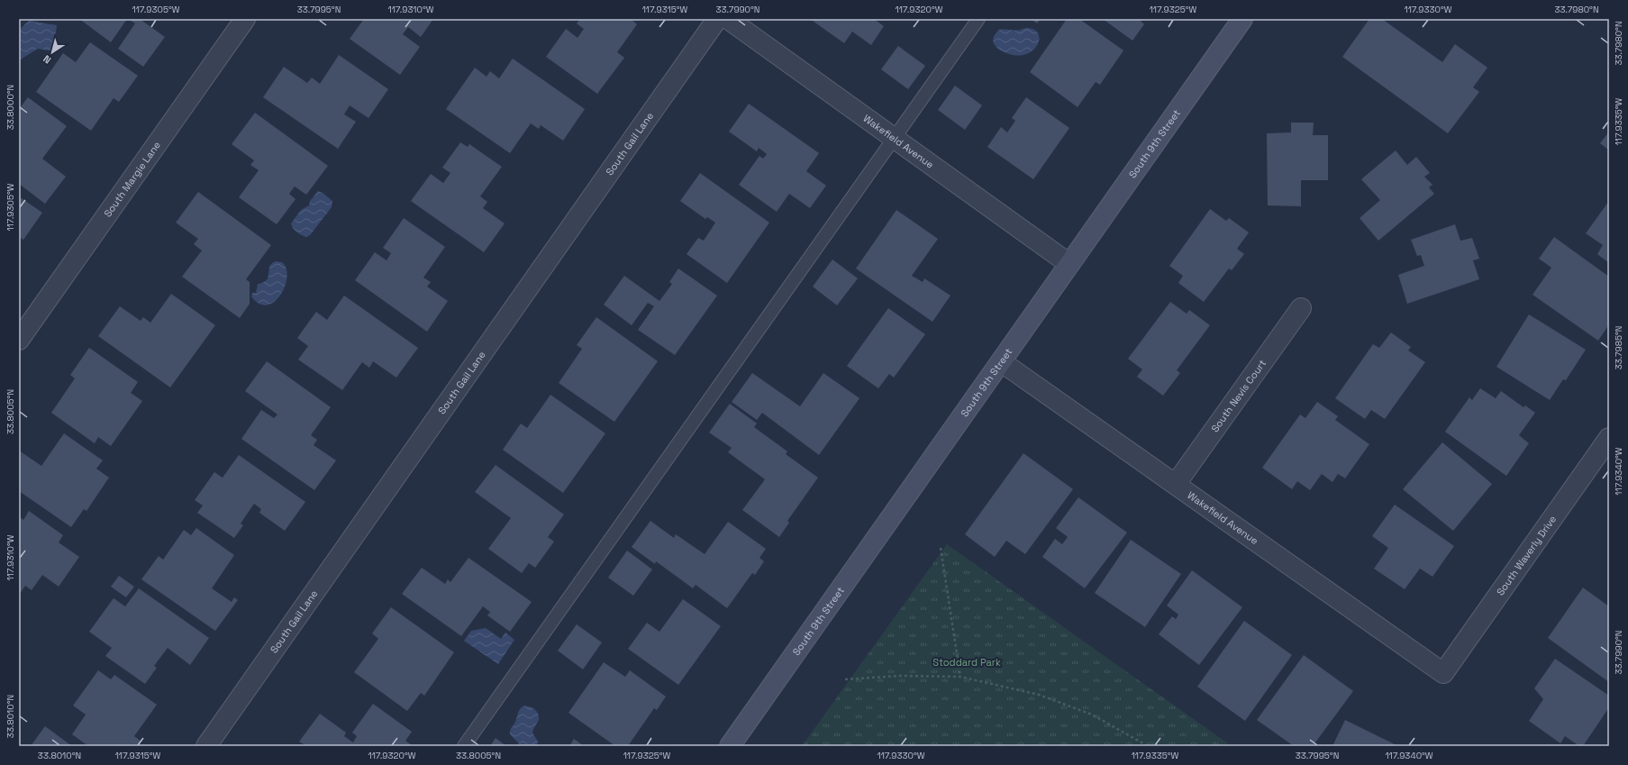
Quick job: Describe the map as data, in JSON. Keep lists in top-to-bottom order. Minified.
{"streets":{"street":["Wakefield Avenue","South Gail Lane","South 9th Street","South Margie Lane","South Nevis Court","South Waverly Drive"]},"crossings":[["Wakefield Avenue","South 9th Street"],["Wakefield Avenue","South Nevis Court"],["Wakefield Avenue","South Waverly Drive"]],"parks":["Stoddard Park"],"north":"bottom left","coordinates":["117.9305°W","33.7995°N","117.9310°W","117.9315°W","33.7990°N","117.9320°W","117.9325°W","117.9330°W","33.7980°N","33.8000°N","117.9335°W","33.7985°N","33.8005°N","117.9340°W","33.8010°N"]}
